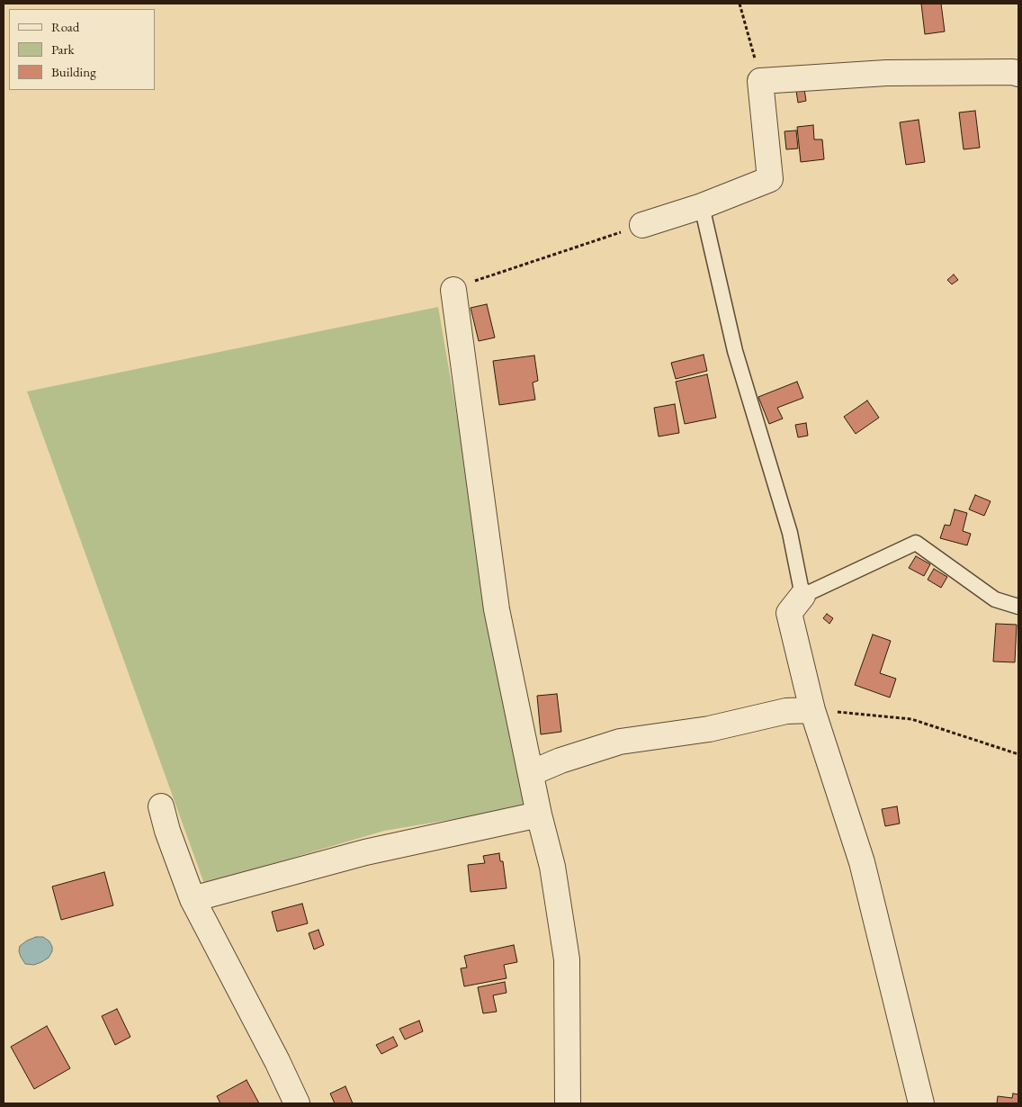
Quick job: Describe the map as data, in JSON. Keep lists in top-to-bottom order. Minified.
{"legend":["Road","Park","Building"]}
